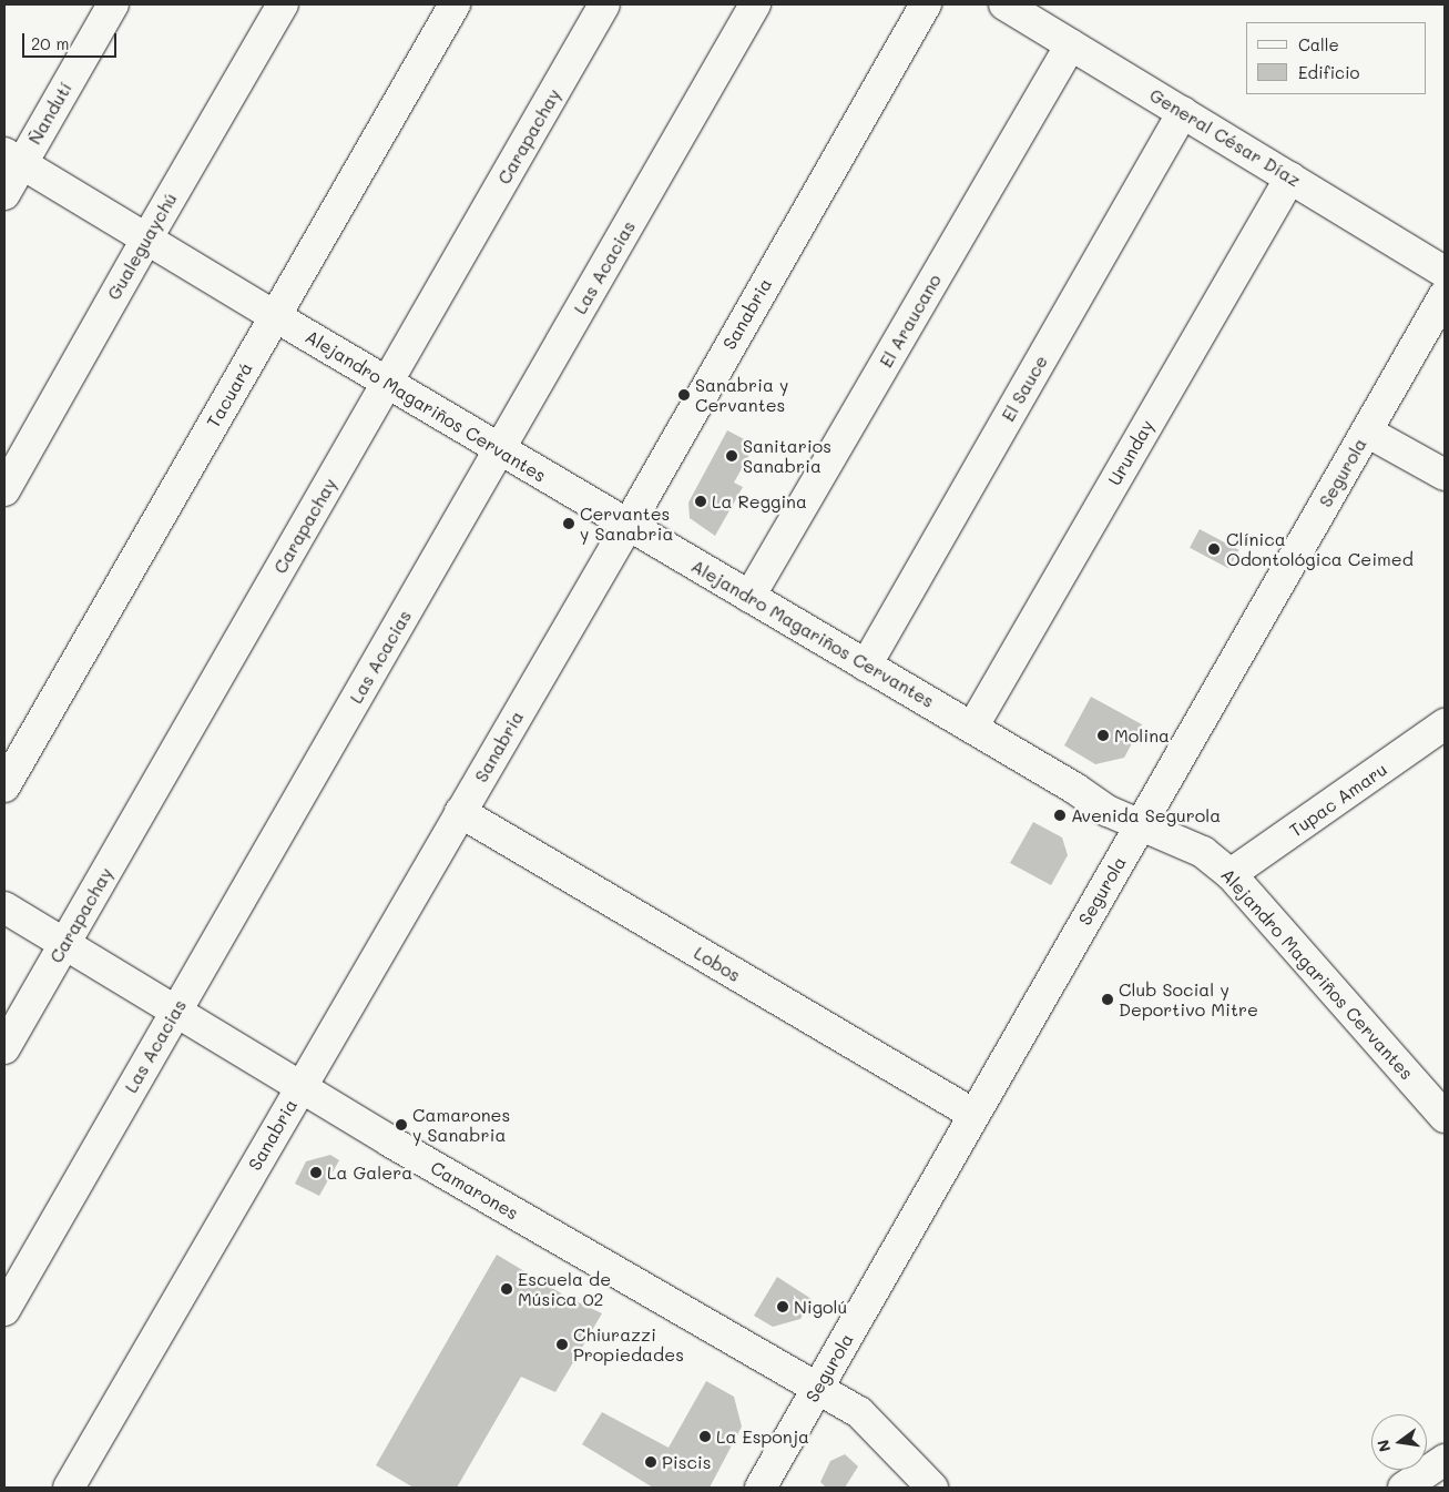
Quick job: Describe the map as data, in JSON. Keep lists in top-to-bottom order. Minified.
{"streets":{"street":["Ñandutí","Carapachay","General César Díaz","Gualeguaychú","Las Acacias","Sanabria","El Araucano","El Sauce","Tacuará","Alejandro Magariños Cervantes","Urunday","Segurola","Tupac Amaru","Lobos","Camarones"]},"crossings":[["Ñandutí","Alejandro Magariños Cervantes"],["Carapachay","Alejandro Magariños Cervantes"],["Carapachay","Camarones"],["General César Díaz","El Araucano"],["General César Díaz","El Sauce"],["General César Díaz","Urunday"],["Gualeguaychú","Alejandro Magariños Cervantes"],["Las Acacias","Alejandro Magariños Cervantes"],["Las Acacias","Camarones"],["Sanabria","Alejandro Magariños Cervantes"],["Sanabria","Lobos"],["Sanabria","Camarones"],["El Araucano","Alejandro Magariños Cervantes"],["El Sauce","Alejandro Magariños Cervantes"],["Tacuará","Alejandro Magariños Cervantes"],["Alejandro Magariños Cervantes","Urunday"],["Alejandro Magariños Cervantes","Segurola"],["Alejandro Magariños Cervantes","Tupac Amaru"],["Segurola","Lobos"],["Segurola","Camarones"]],"places":["Sanabria y Cervantes","Sanitarios Sanabria","La Reggina","Cervantes y Sanabria","Clínica Odontológica Ceimed","Molina","Avenida Segurola","Club Social y Deportivo Mitre","Camarones y Sanabria","La Galera","Escuela de Música 02","Nigolú","Chiurazzi Propiedades","La Esponja","Piscis"],"legend":["Calle","Edificio"],"scale_bar":"20 m","north":"left"}
